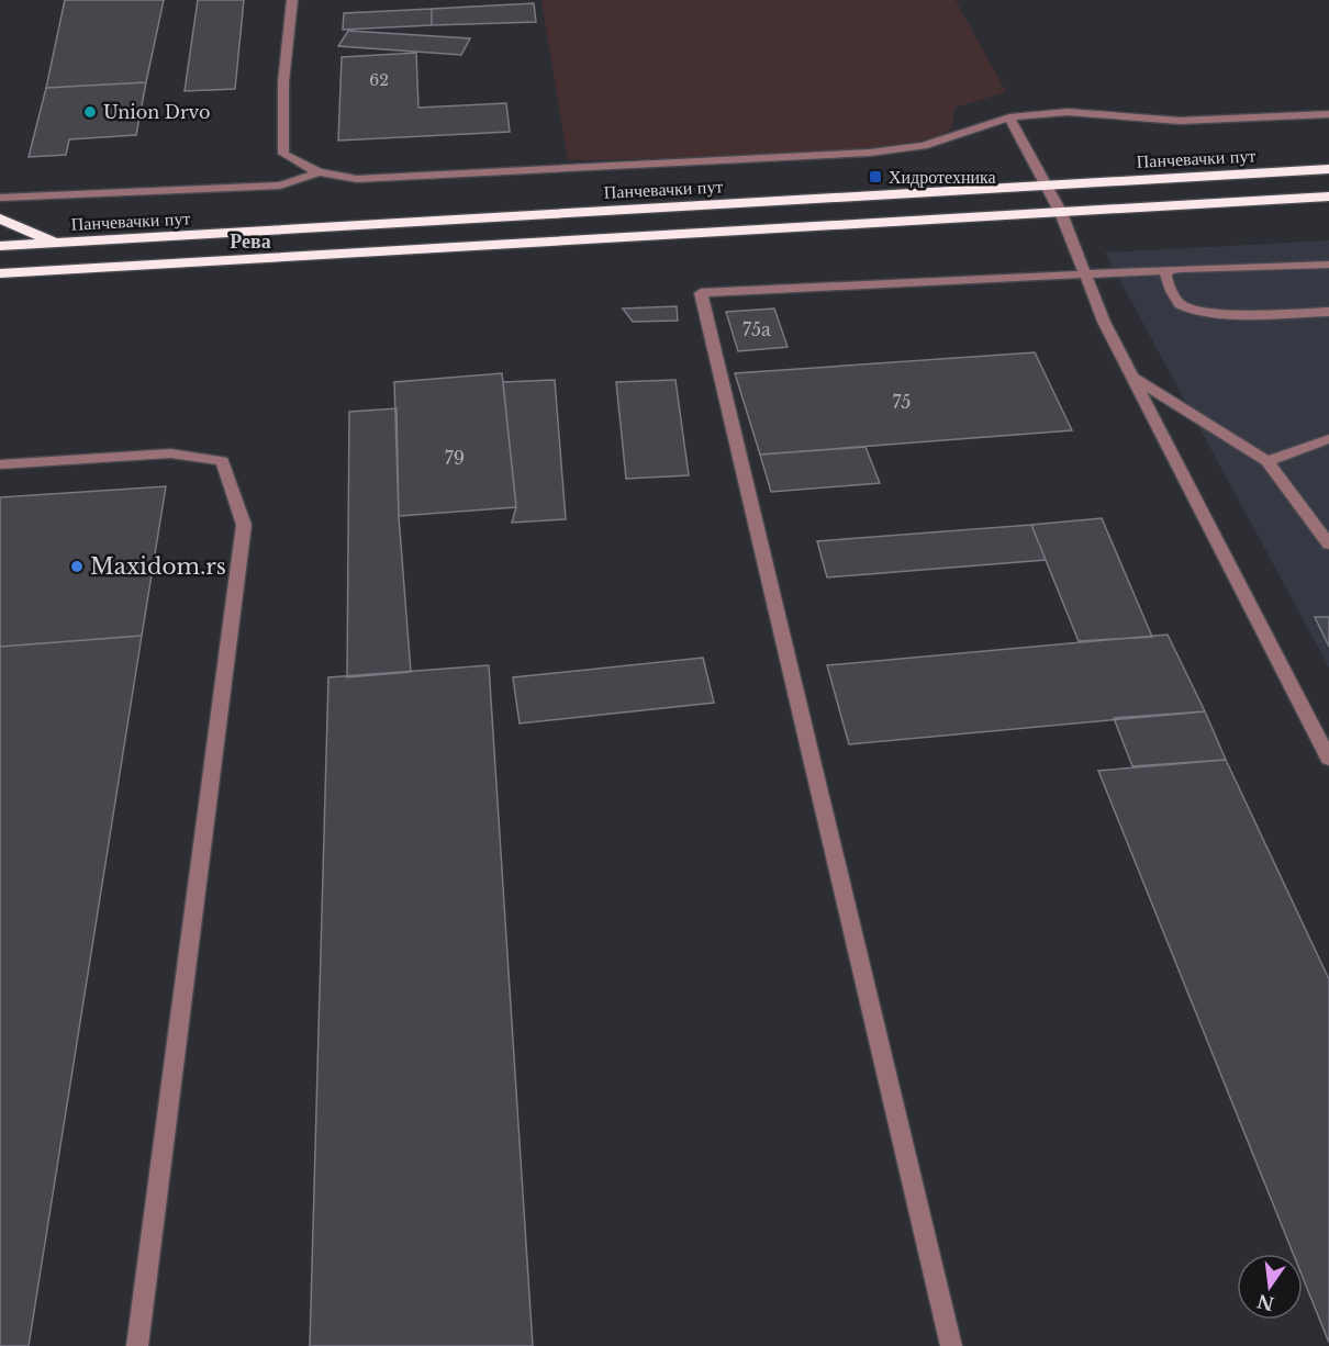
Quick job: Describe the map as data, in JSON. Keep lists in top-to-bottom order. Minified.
{"streets":{"highway":["Панчевачки пут"]},"districts":["Рева"],"places":{"other":["Union Drvo","Maxidom.rs"],"transit":["Хидротехника"]},"house_numbers":["62","75a","75","79"],"north":"bottom"}
